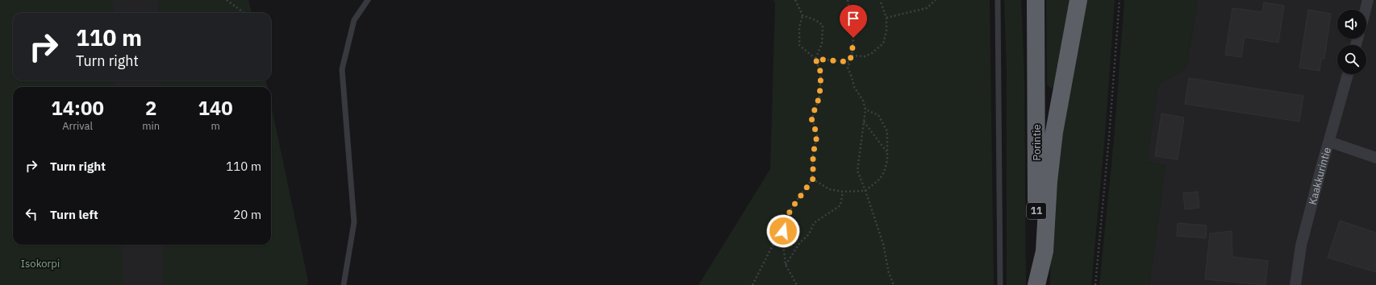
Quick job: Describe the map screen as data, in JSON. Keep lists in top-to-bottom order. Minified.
{"streets":{"highway":["Porintie","11"],"street":["Kaakkurintie"]},"parks":["Isokorpi"],"page":{"turn":["110 m","Turn right"],"eta":["14:00","Arrival","2","min","140","m"],"list":[{"name":"Turn right","value":"110 m"},{"name":"Turn left","value":"20 m"}]}}
